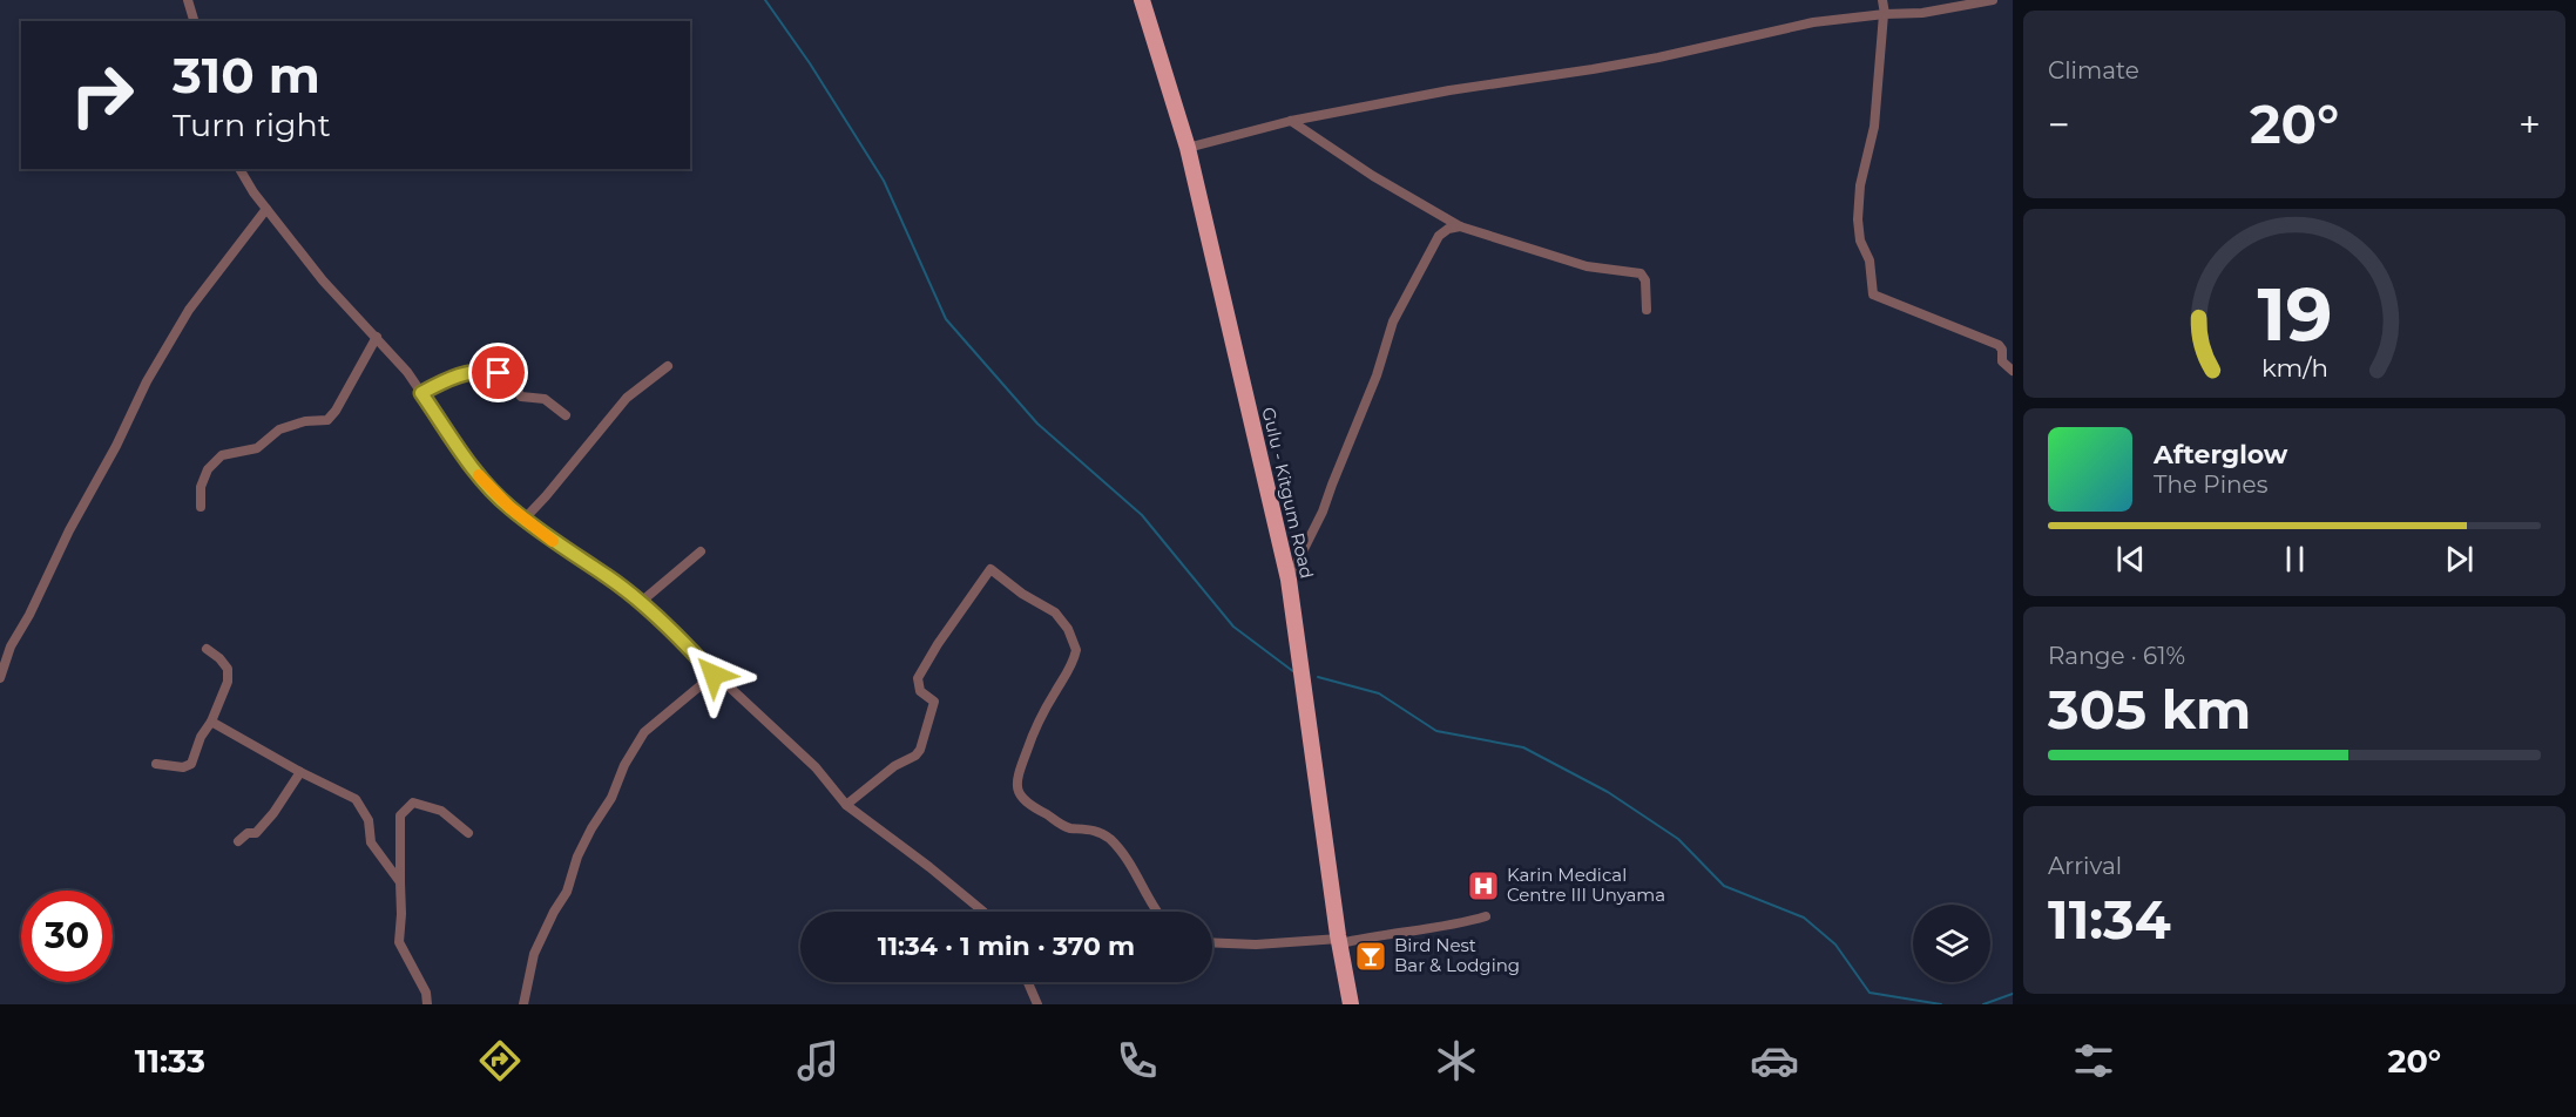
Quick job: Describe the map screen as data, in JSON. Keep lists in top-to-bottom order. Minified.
{"streets":{"main road":["Gulu - Kitgum Road"]},"places":{"hospital":["Karin Medical Centre III Unyama"],"bar":["Bird Nest Bar & Lodging"]},"page":{"tile":["Climate",["Range · 61%","305 km"],["Arrival","11:34"]],"turn":["310 m","Turn right"],"heat":["−","20°","+"],"song":["Afterglow","The Pines"],"limit":"30","trip":"11:34 · 1 min · 370 m","tabs":["11:33","20°"],"gauge":["19","km/h"]}}
